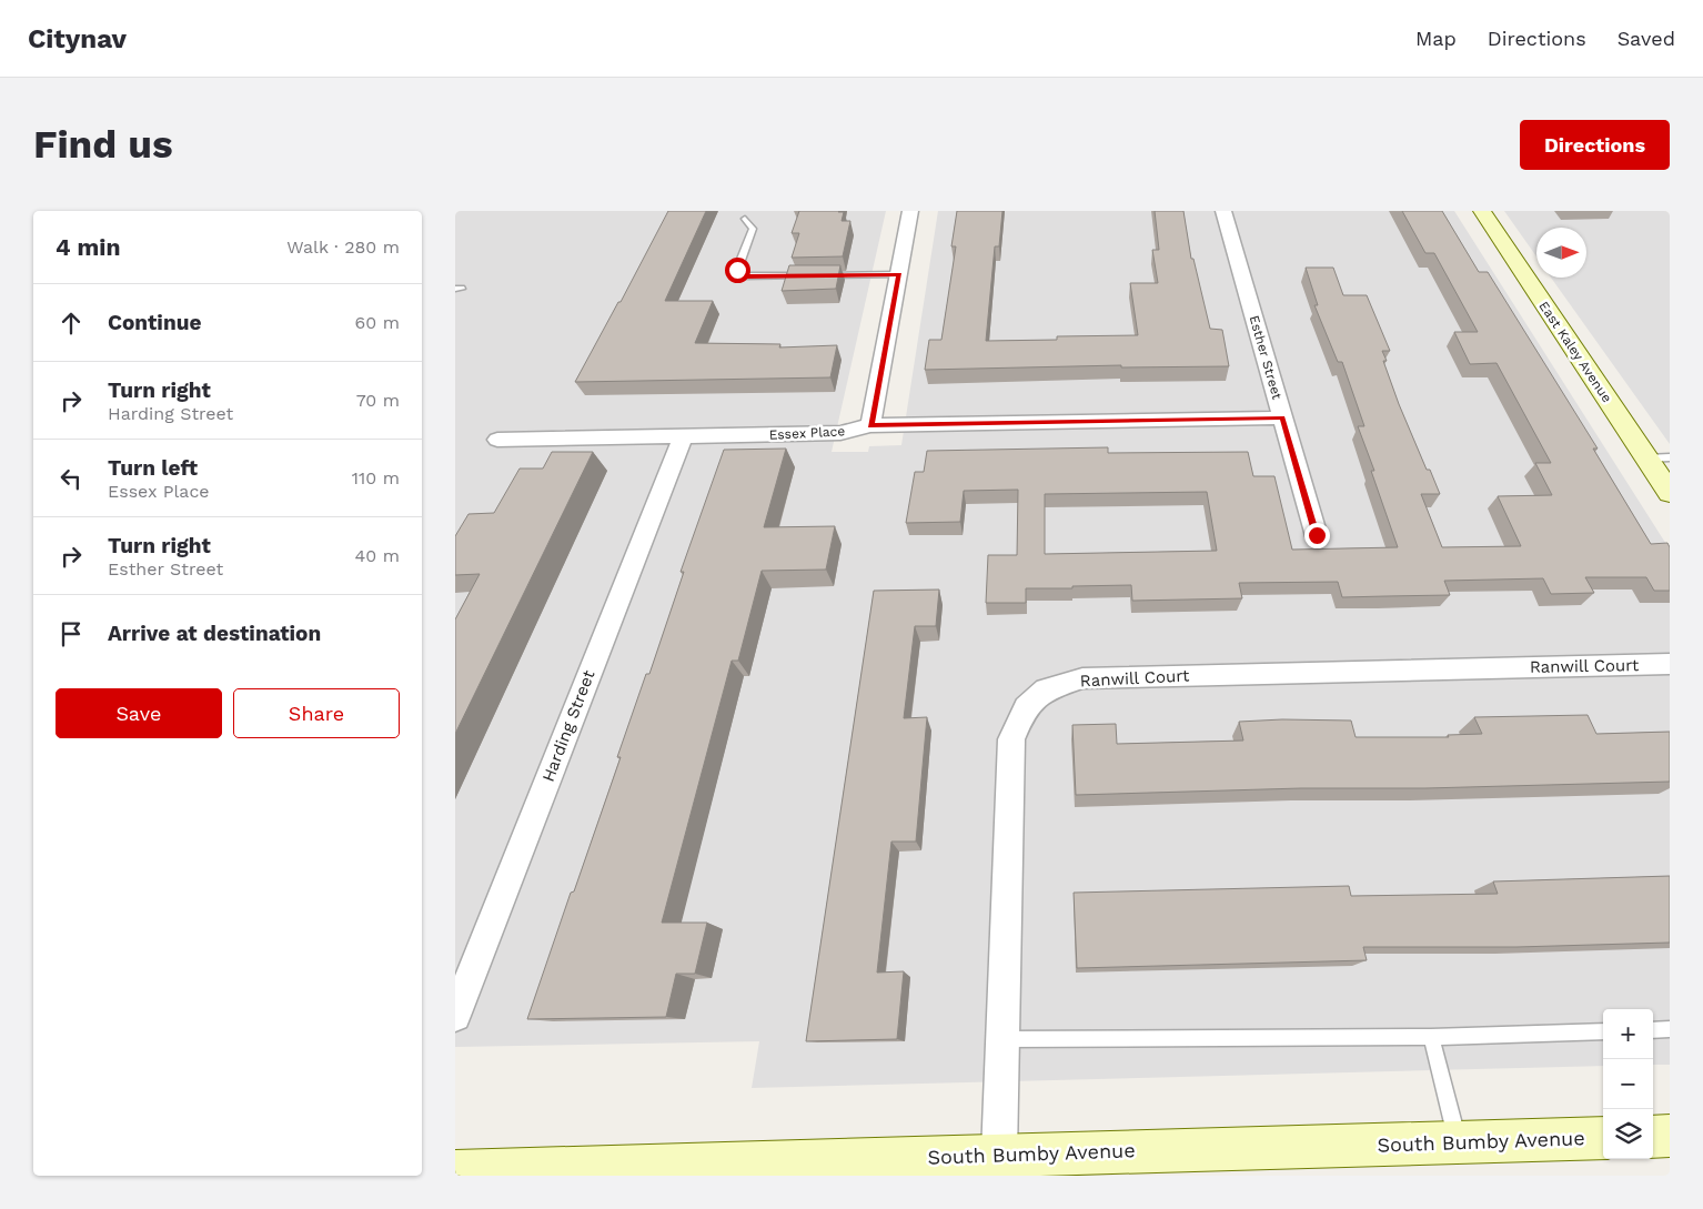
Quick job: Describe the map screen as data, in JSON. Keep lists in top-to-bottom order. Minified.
{"streets":{"street":["East Kaley Avenue","Esther Street","Essex Place","Ranwill Court","Harding Street","South Bumby Avenue"]},"crossings":[["Esther Street","Essex Place"],["Essex Place","Harding Street"],["Ranwill Court","South Bumby Avenue"]],"north":"right","page":{"header":"Citynav","nav":["Map","Directions","Saved"],"buttons":["Directions",["Save","Share"]],"title":"Find us","heading":["4 min","Walk · 280 m"],"list":[["Continue","60 m"],["Turn right","Harding Street","70 m"],["Turn left","Essex Place","110 m"],["Turn right","Esther Street","40 m"],"Arrive at destination"],"map_buttons":["+","−"]}}
